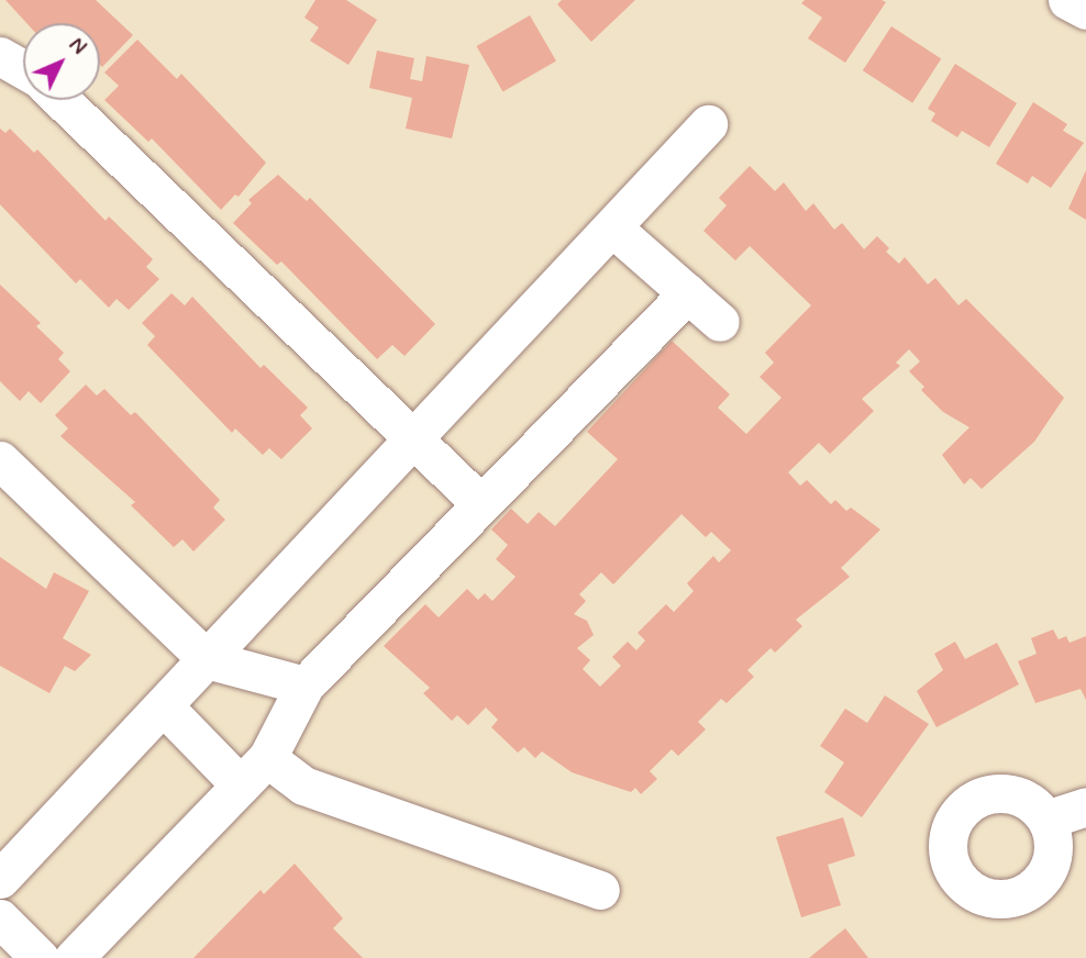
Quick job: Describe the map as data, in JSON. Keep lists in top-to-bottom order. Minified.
{"north":"top right"}
